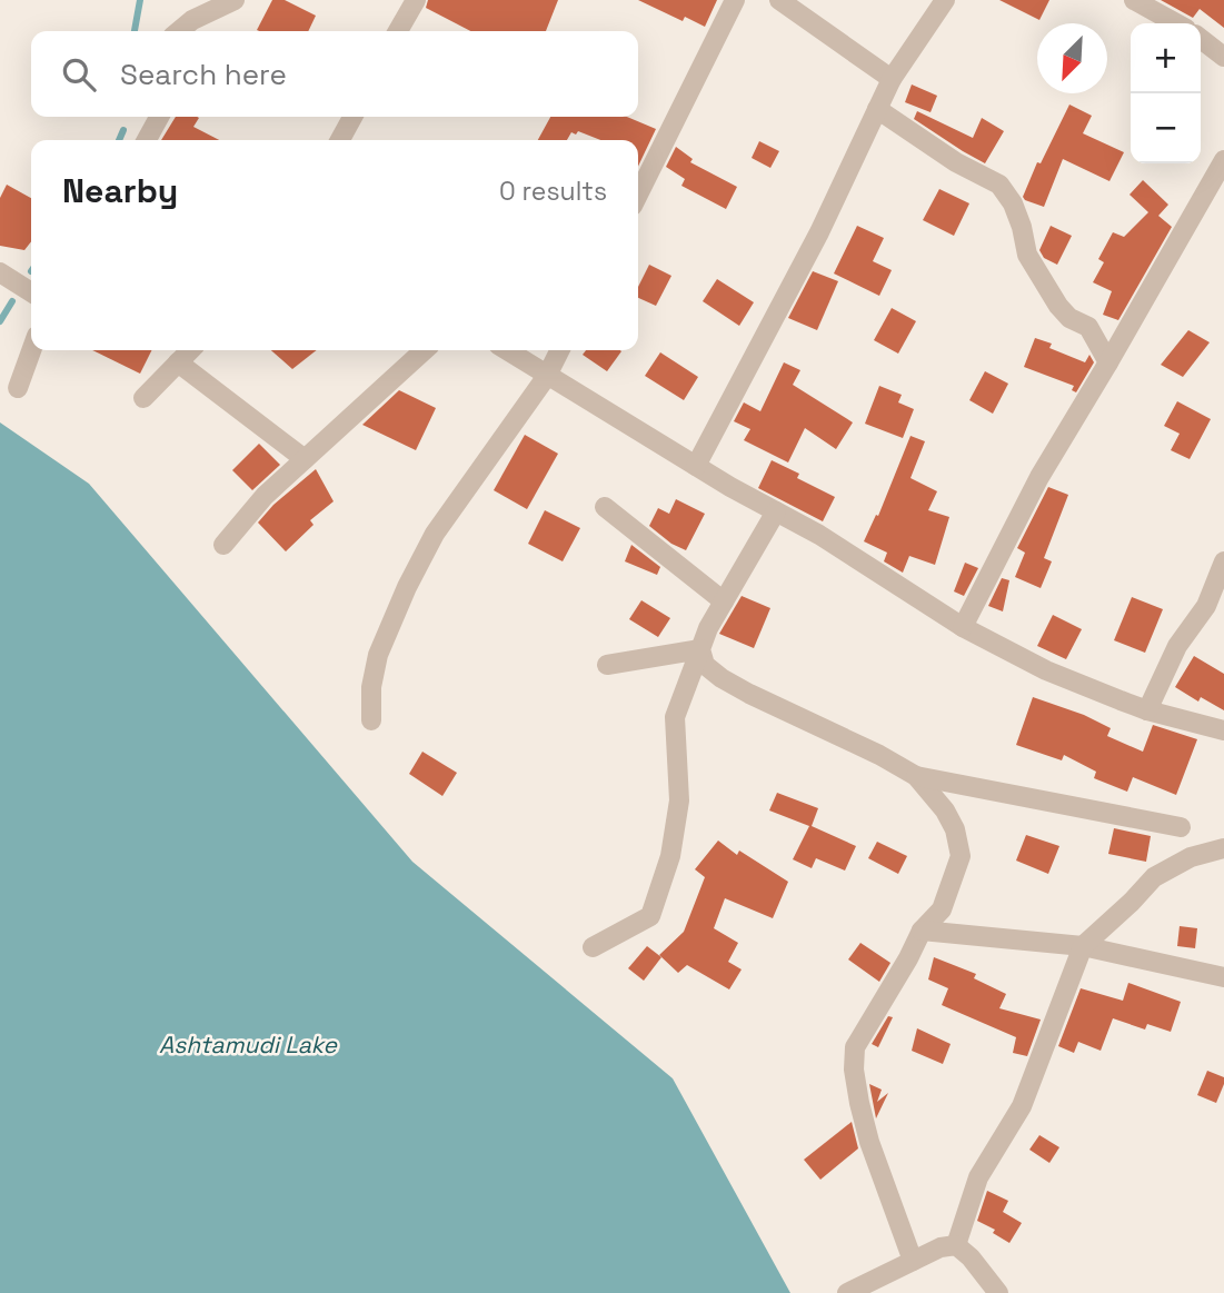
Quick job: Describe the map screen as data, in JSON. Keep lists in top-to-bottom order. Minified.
{"water":["Ashtamudi Lake"],"north":"bottom left","page":{"map_buttons":["+","−"],"search":"Search here","heading":["Nearby","0 results"]}}
